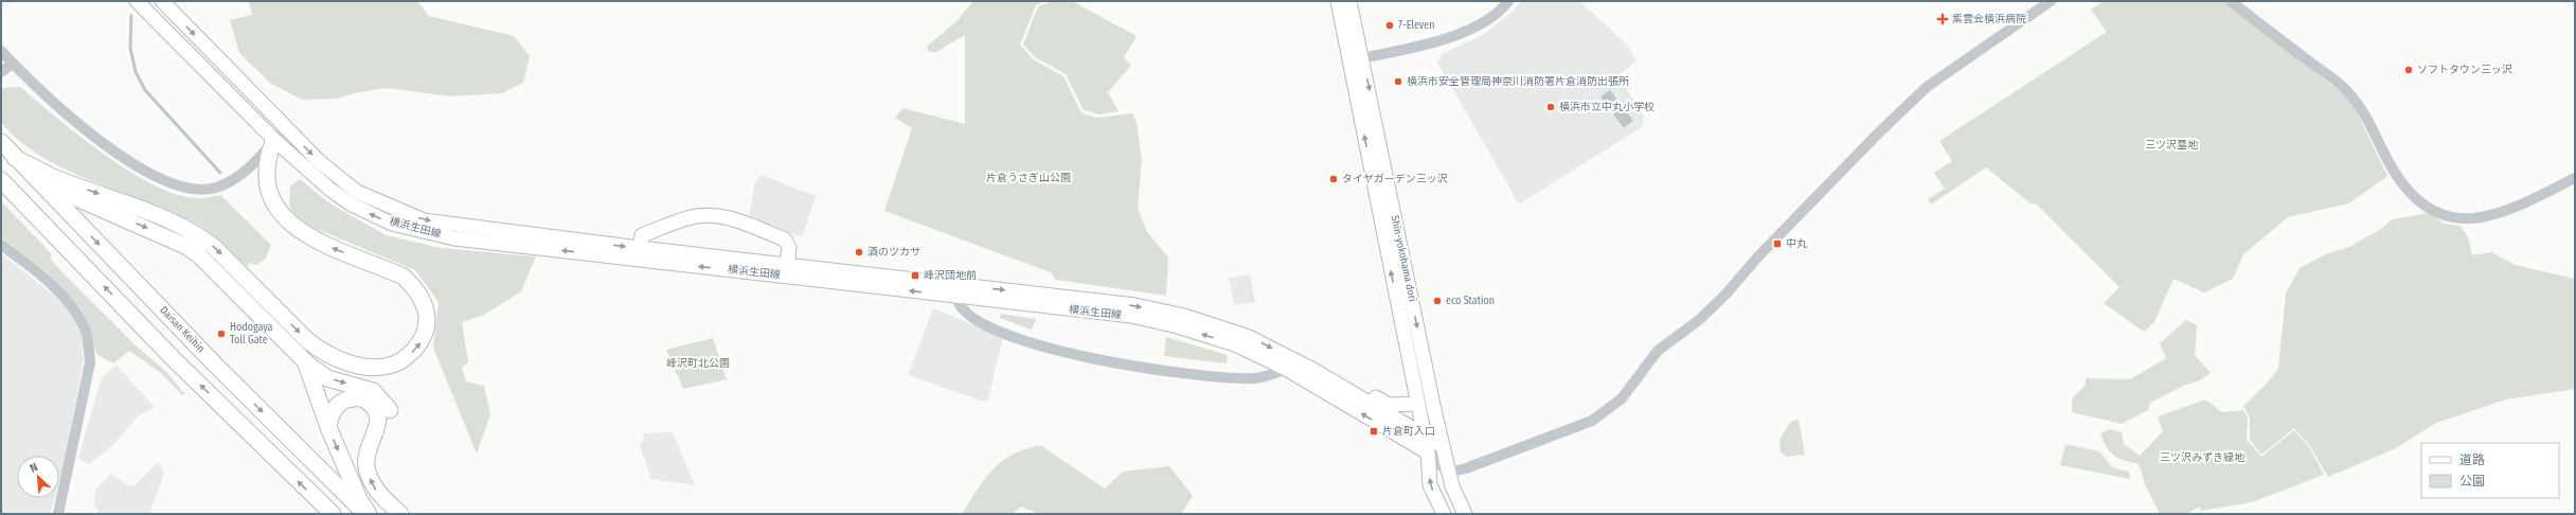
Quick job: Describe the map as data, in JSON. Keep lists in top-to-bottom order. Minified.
{"streets":{"highway":["Daisan Keihin"],"main road":["横浜生田線","Shin-yokohama dori"]},"crossings":[["横浜生田線","Shin-yokohama dori"]],"parks":["三ツ沢墓地","片倉うさぎ山公園","峰沢町北公園","三ツ沢みずき緑地"],"places":{"health":["紫雲会横浜病院"],"other":["7-Eleven","ソフトタウン三ッ沢","横浜市安全管理局神奈川消防署片倉消防出張所","横浜市立中丸小学校","タイヤガーデン三ッ沢","酒のツカサ","eco Station","Hodogaya Toll Gate"],"transit":["中丸","峰沢団地前","片倉町入口"]},"legend":["道路","公園"],"north":"top left"}
